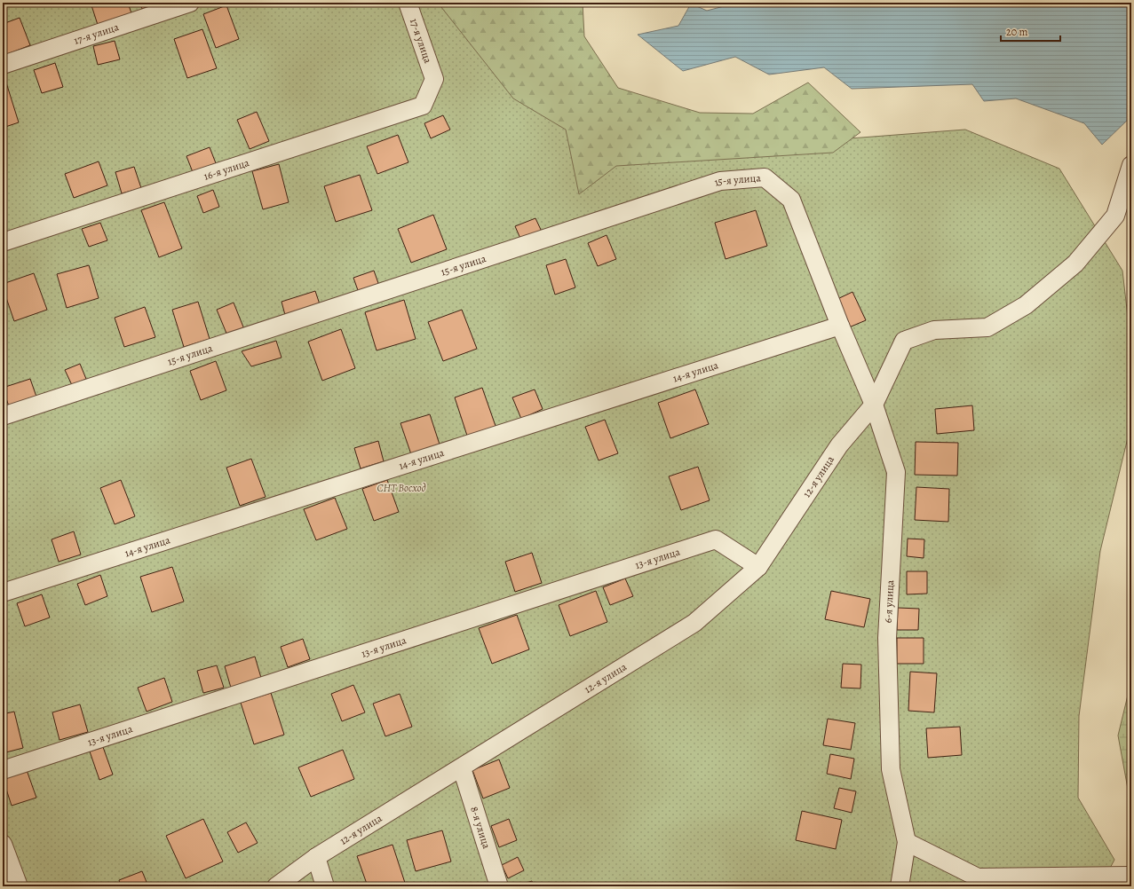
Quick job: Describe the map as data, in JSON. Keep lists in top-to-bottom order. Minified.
{"streets":{"street":["17-я улица","16-я улица","15-я улица","14-я улица","12-я улица","13-я улица","6-я улица","8-я улица"]},"crossings":[["17-я улица","16-я улица"],["15-я улица","14-я улица"],["15-я улица","6-я улица"],["14-я улица","6-я улица"],["12-я улица","13-я улица"],["12-я улица","6-я улица"],["12-я улица","8-я улица"]],"parks":["СНТ Восход"],"scale_bar":"20 m"}
